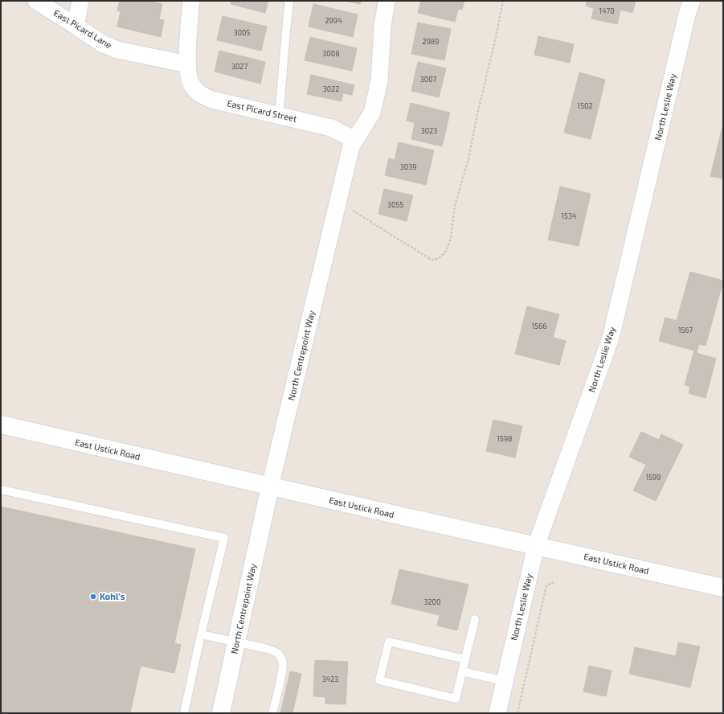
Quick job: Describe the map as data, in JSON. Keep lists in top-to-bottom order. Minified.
{"streets":{"main road":["North Centrepoint Way","East Ustick Road"],"street":["East Picard Lane","North Leslie Way","East Picard Street"]},"crossings":[["East Picard Lane","East Picard Street"],["North Leslie Way","East Ustick Road"],["East Picard Street","North Centrepoint Way"],["North Centrepoint Way","East Ustick Road"]],"places":["Kohl's"],"house_numbers":["1470","2994","3005","2989","3008","3027","3007","3022","1502","3023","3039","3055","1534","1566","1567","1598","1599","3200","3423"]}
